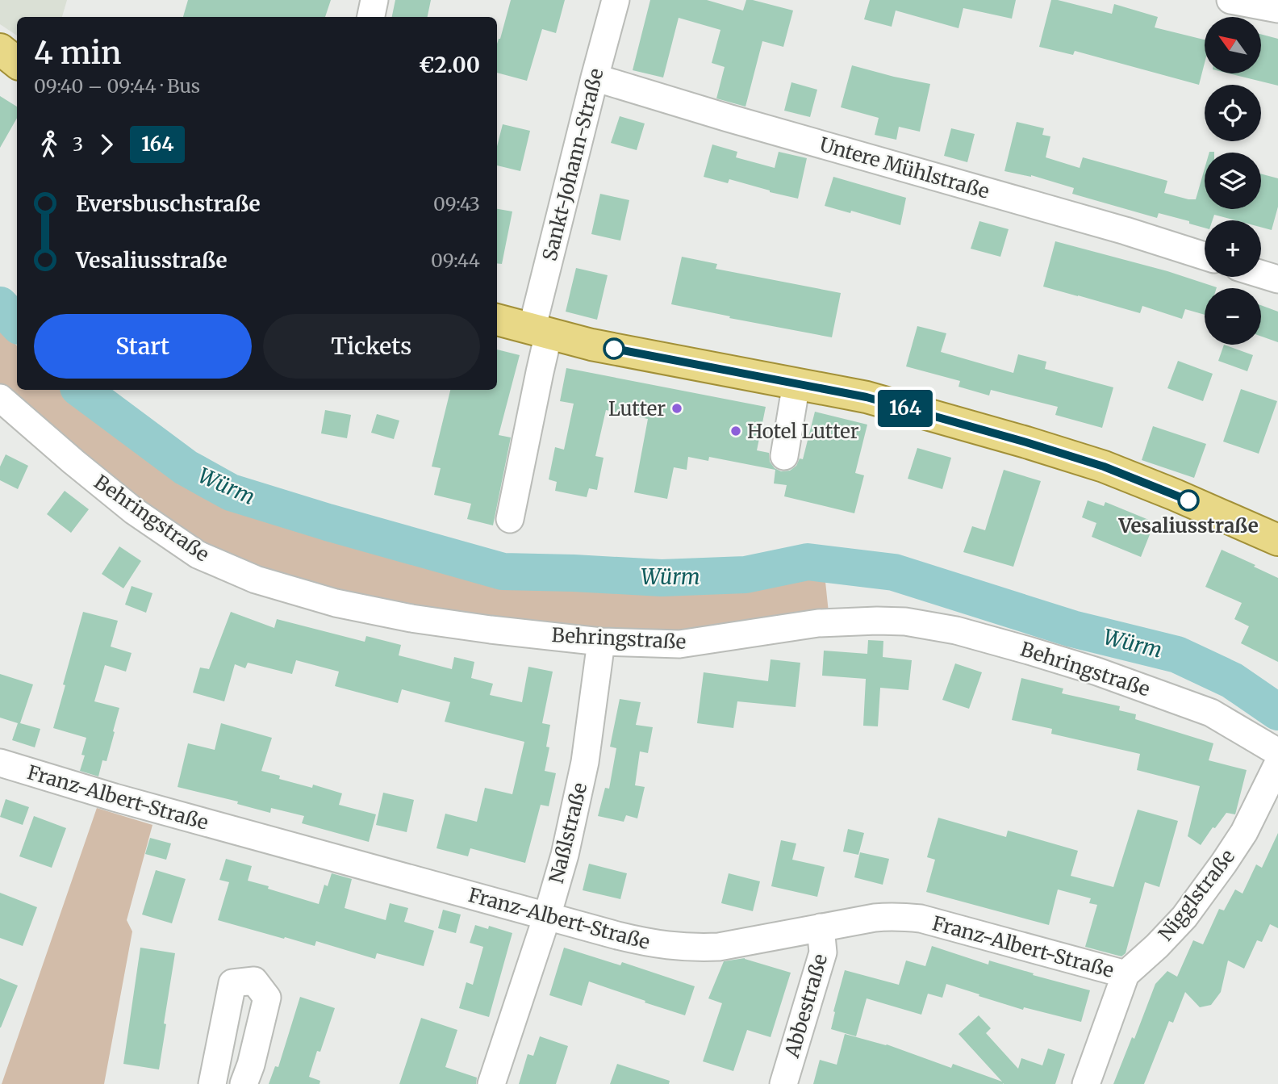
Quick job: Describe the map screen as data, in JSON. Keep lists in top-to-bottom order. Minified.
{"streets":{"street":["Sankt-Johann-Straße","Untere Mühlstraße","Behringstraße","Franz-Albert-Straße","Naßlstraße","Nigglstraße","Abbestraße"]},"crossings":[["Sankt-Johann-Straße","Untere Mühlstraße"],["Behringstraße","Naßlstraße"],["Franz-Albert-Straße","Naßlstraße"],["Franz-Albert-Straße","Nigglstraße"],["Franz-Albert-Straße","Abbestraße"]],"water":["Würm"],"places":["Lutter","Hotel Lutter","Vesaliusstraße"],"lines":["bus line 164"],"north":"top left","page":{"on_map":"164","map_buttons":["+","−"],"heading":["4 min","09:40 – 09:44 · Bus","€2.00"],"legs":["3","164"],"list":[{"name":"Eversbuschstraße","value":"09:43"},{"name":"Vesaliusstraße","value":"09:44"}],"buttons":["Start","Tickets"]}}
